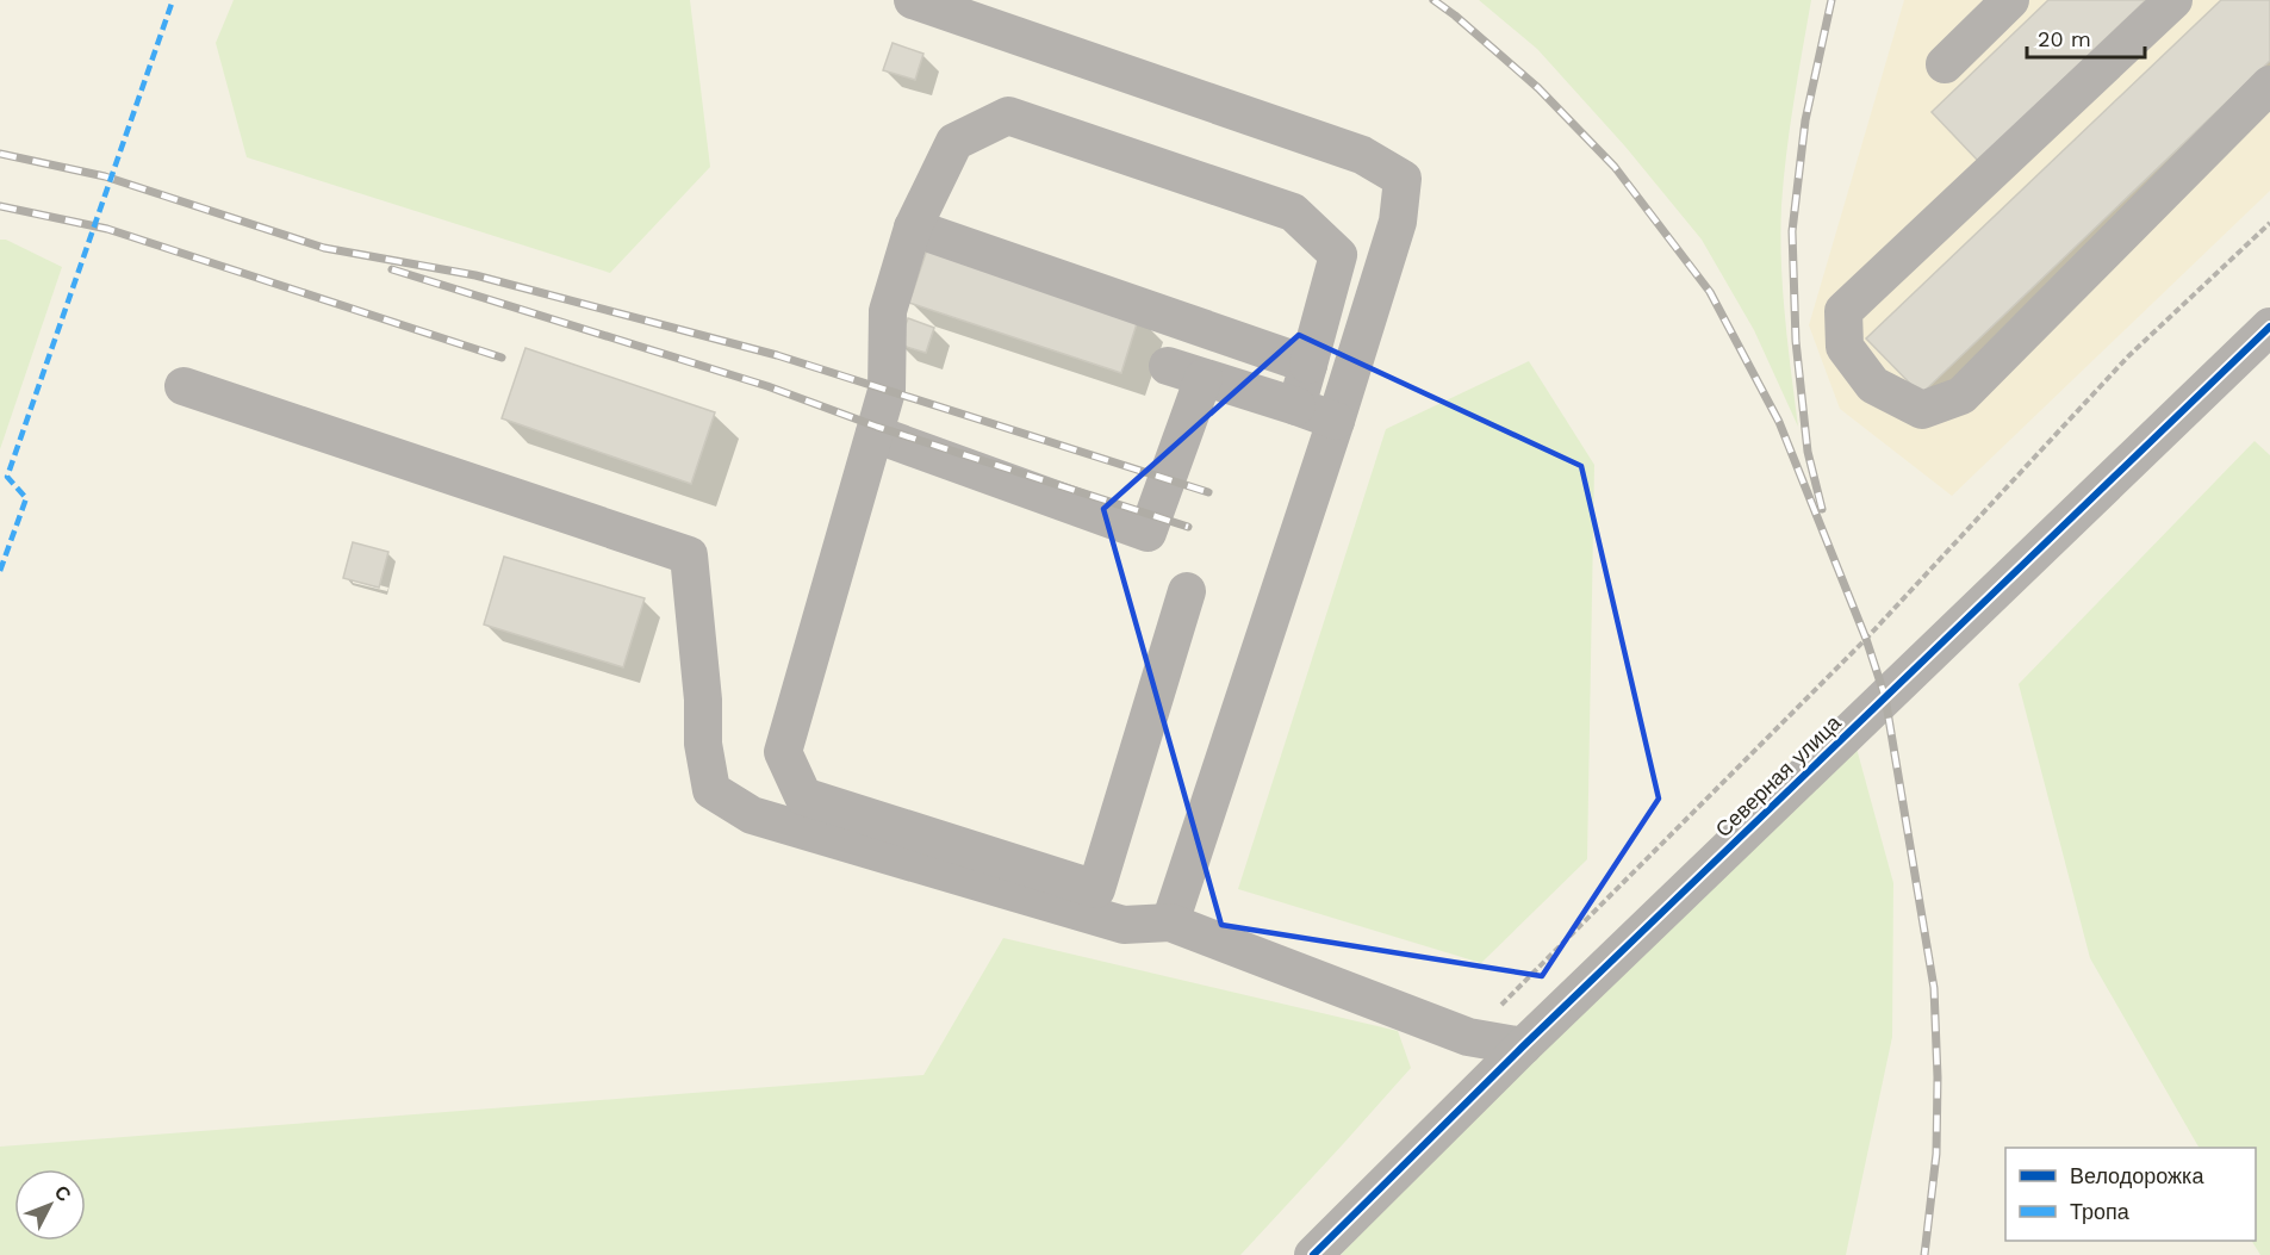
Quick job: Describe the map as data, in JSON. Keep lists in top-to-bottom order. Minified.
{"streets":{"street":["Северная улица"]},"legend":["Велодорожка","Тропа"],"scale_bar":"20 m","north":"top right"}
